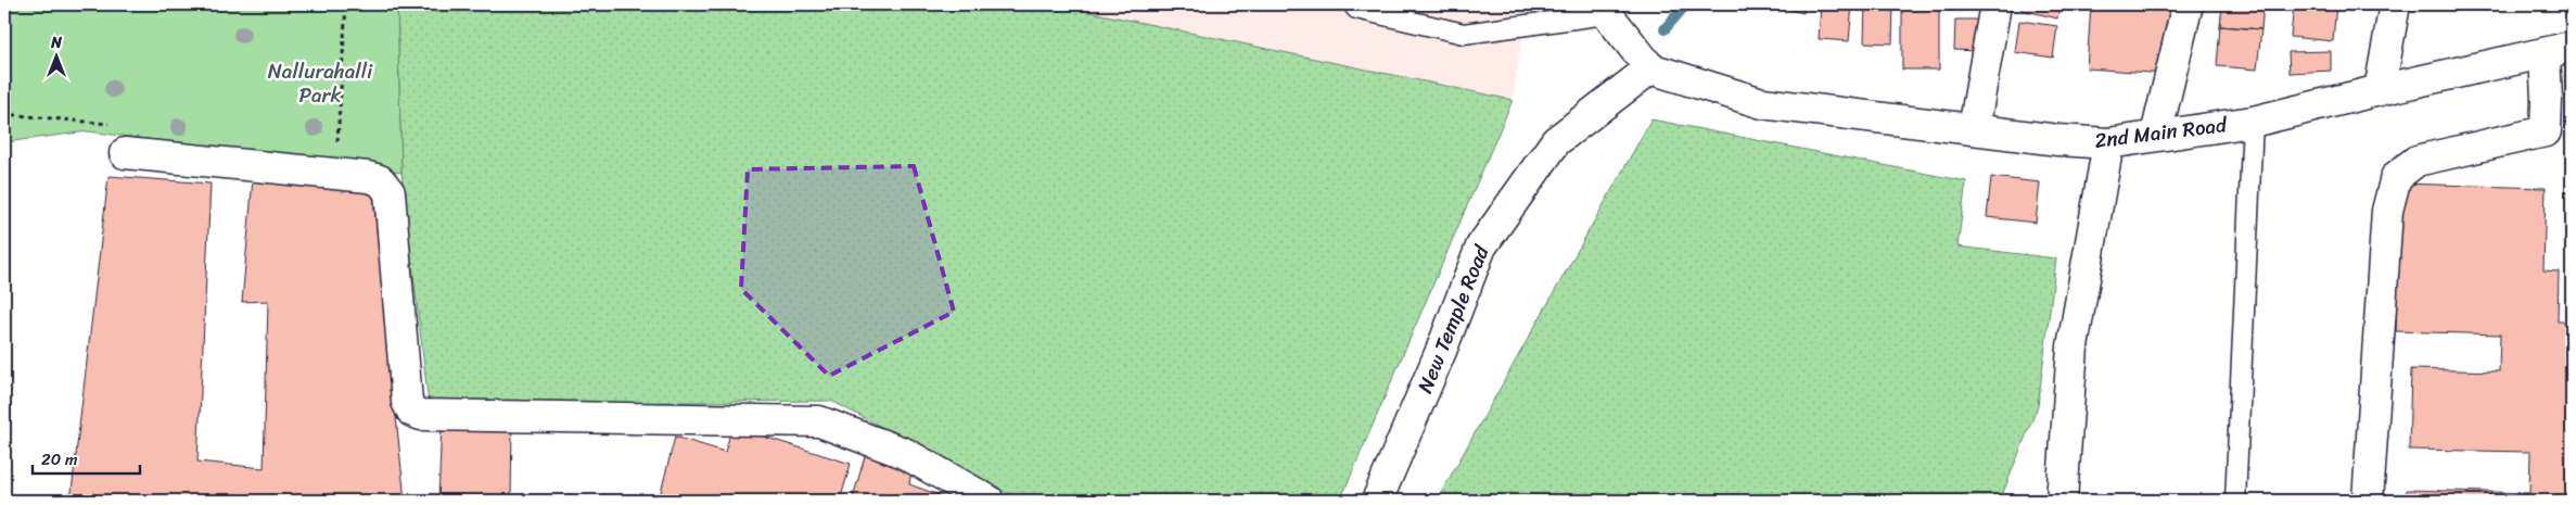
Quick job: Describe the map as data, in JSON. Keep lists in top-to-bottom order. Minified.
{"streets":{"street":["2nd Main Road","New Temple Road"]},"crossings":[["2nd Main Road","New Temple Road"]],"parks":["Nallurahalli Park"],"scale_bar":"20 m","north":"top"}
